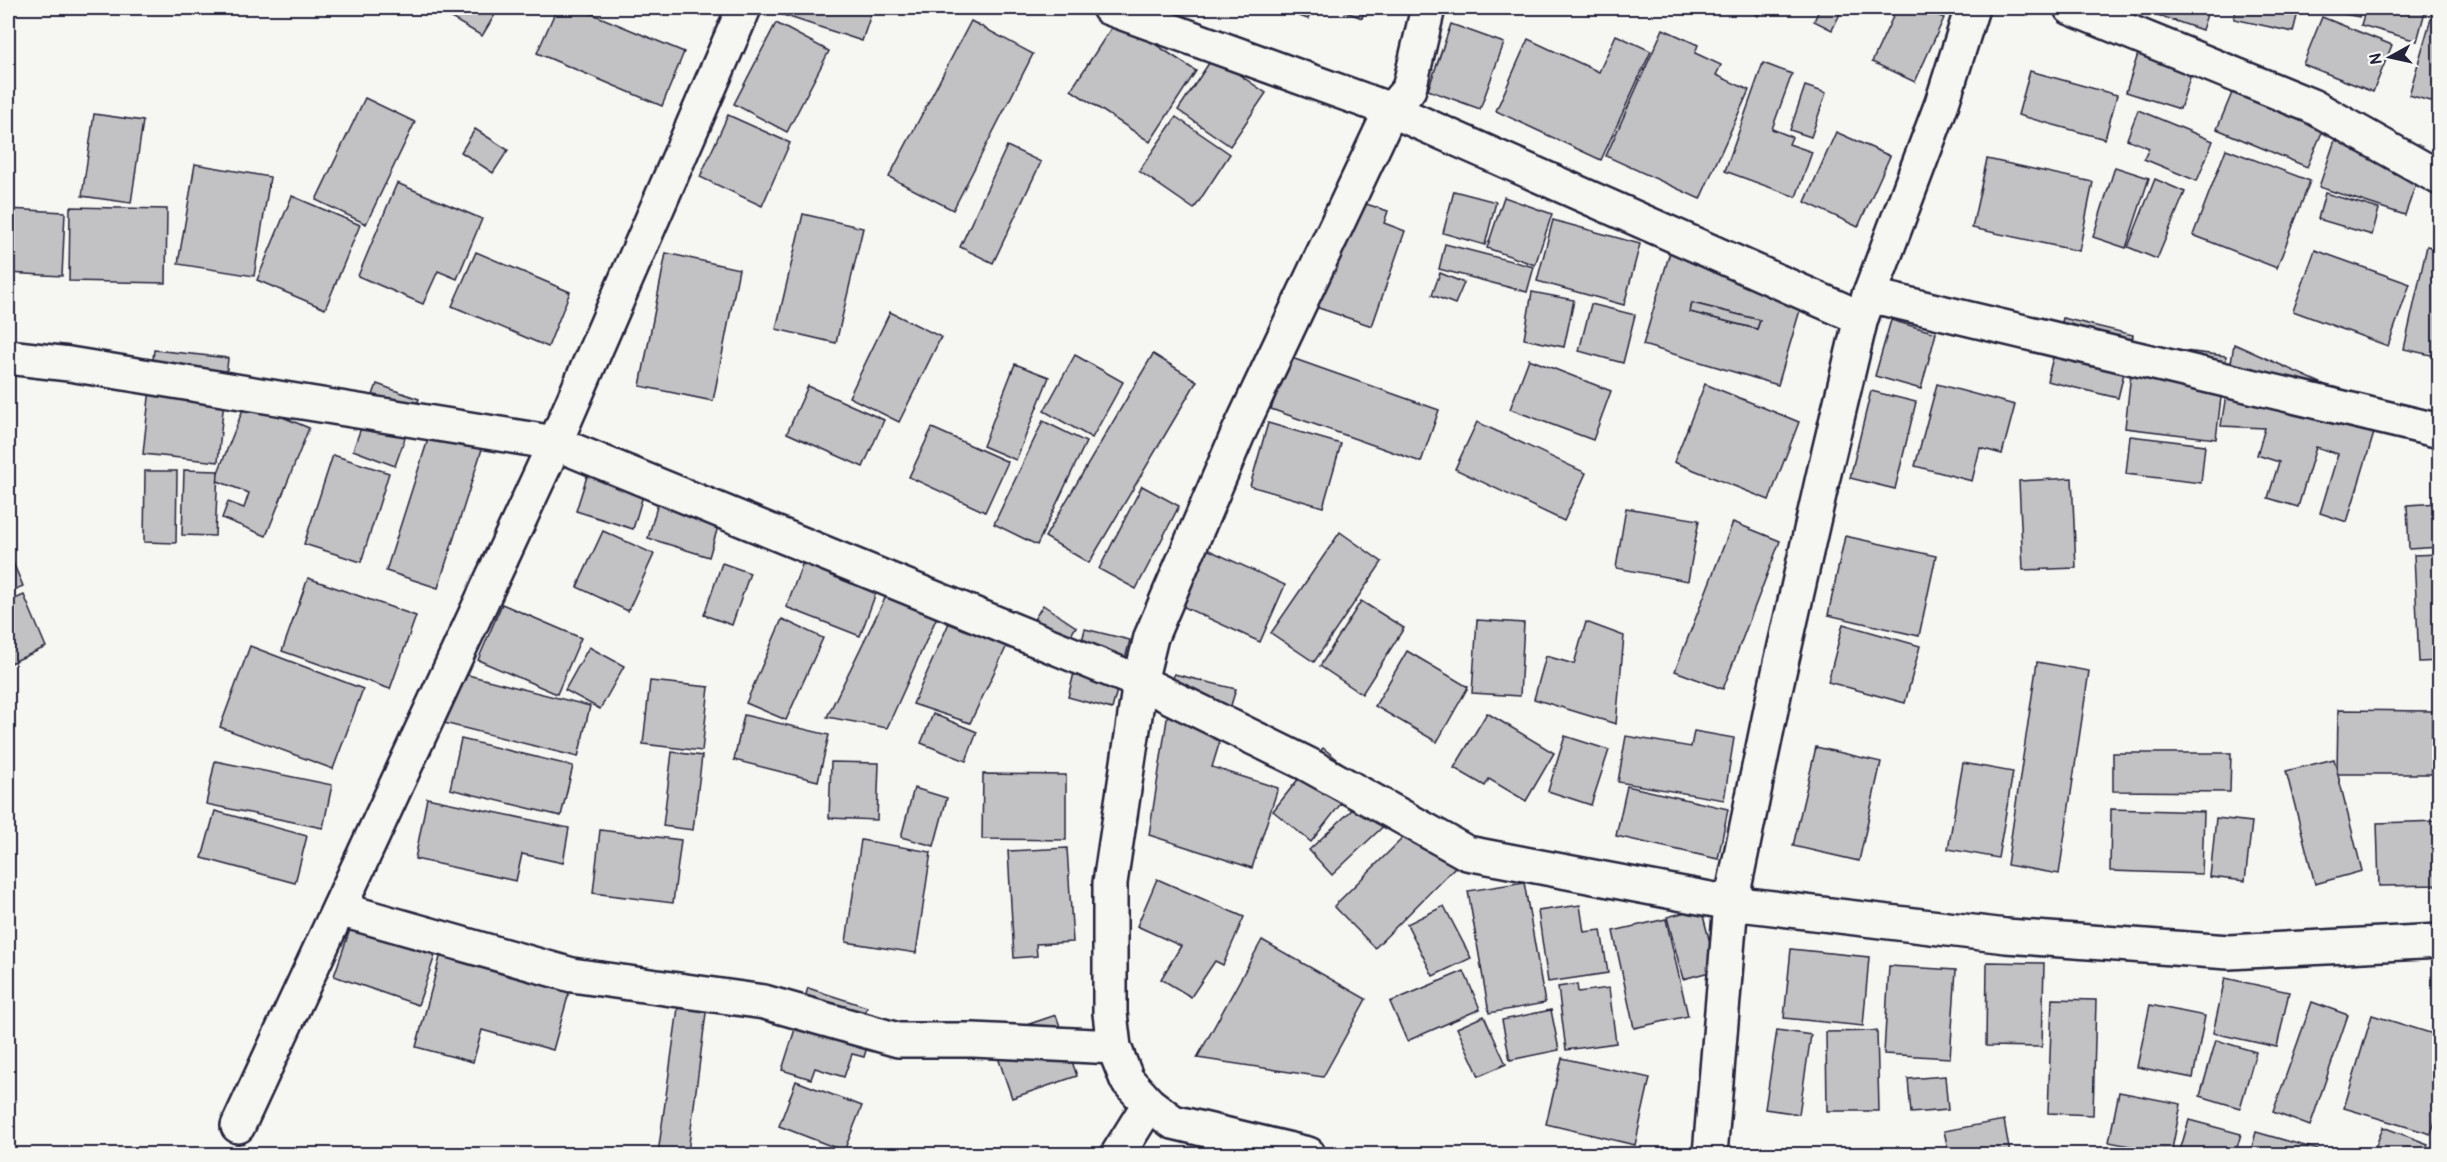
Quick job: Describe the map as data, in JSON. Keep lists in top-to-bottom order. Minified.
{"north":"left"}
